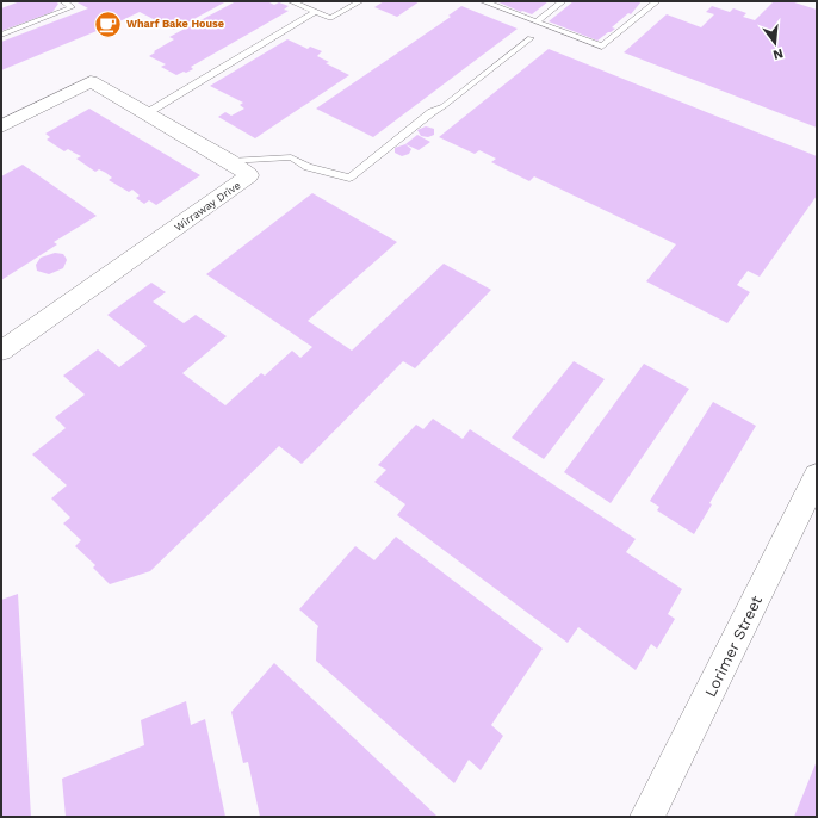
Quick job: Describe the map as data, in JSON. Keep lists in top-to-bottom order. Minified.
{"streets":{"street":["Wirraway Drive","Lorimer Street"]},"places":{"cafe":["Wharf Bake House"]},"north":"bottom"}
